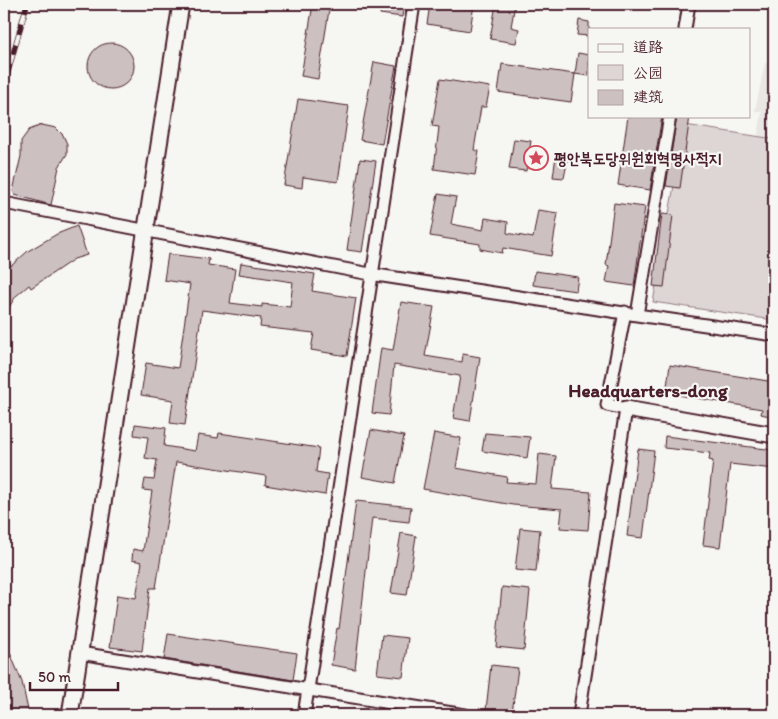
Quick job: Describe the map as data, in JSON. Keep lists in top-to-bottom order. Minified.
{"districts":["Headquarters-dong"],"places":{"place":["평안북도당위원회혁명사적지"]},"legend":["道路","公园","建筑"],"scale_bar":"50 m"}
